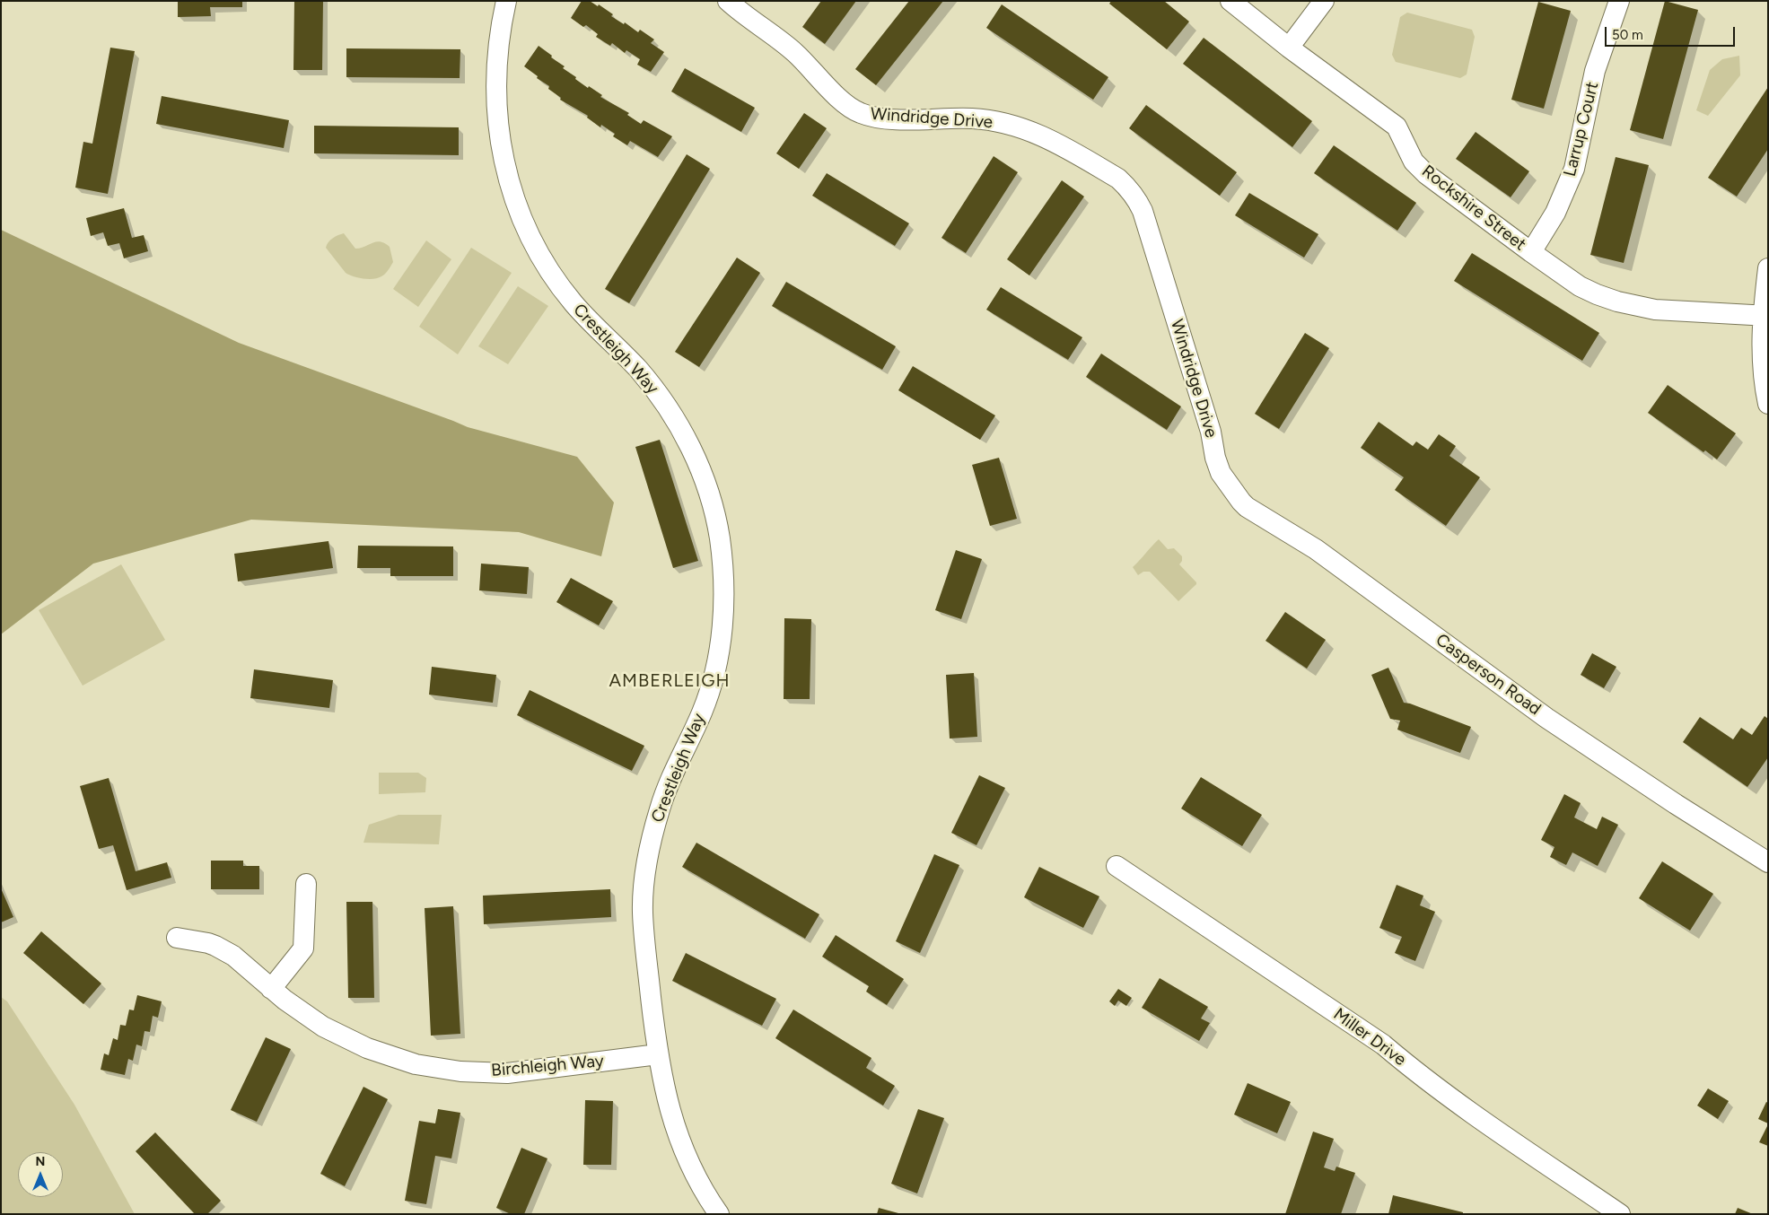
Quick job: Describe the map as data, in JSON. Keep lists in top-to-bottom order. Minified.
{"streets":{"street":["Windridge Drive","Larrup Court","Rockshire Street","Crestleigh Way","Casperson Road","Miller Drive","Birchleigh Way"]},"crossings":[["Windridge Drive","Casperson Road"],["Larrup Court","Rockshire Street"],["Crestleigh Way","Birchleigh Way"]],"districts":["AMBERLEIGH"],"scale_bar":"50 m","north":"top"}
